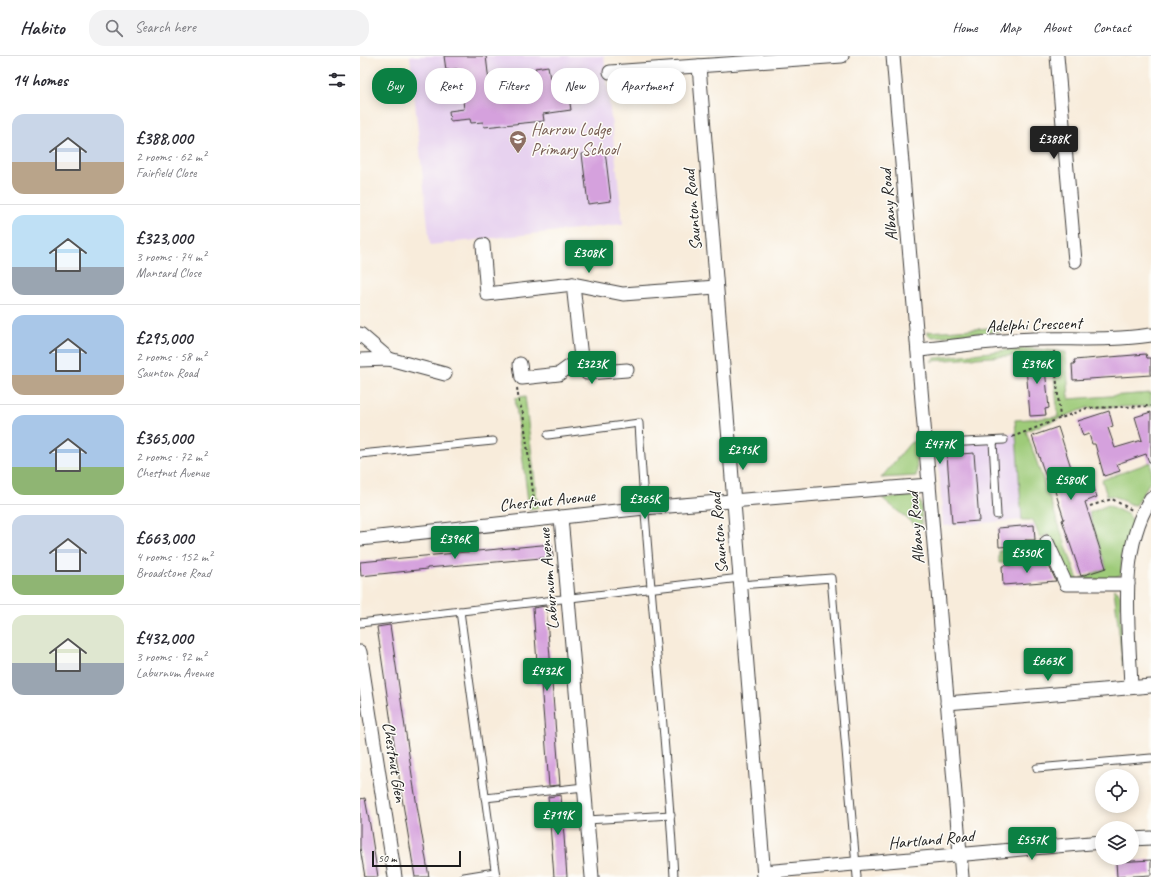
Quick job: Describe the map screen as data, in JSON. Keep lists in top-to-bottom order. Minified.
{"streets":{"street":["Albany Road","Saunton Road","Adelphi Crescent","Chestnut Avenue","Laburnum Avenue","Chestnut Glen","Hartland Road"]},"crossings":[["Albany Road","Adelphi Crescent"],["Albany Road","Chestnut Avenue"],["Albany Road","Hartland Road"],["Saunton Road","Chestnut Avenue"],["Saunton Road","Hartland Road"],["Chestnut Avenue","Laburnum Avenue"]],"places":{"school or university":["Harrow Lodge Primary School"]},"scale_bar":"50 m","page":{"header":"Habito","search":"Search here","nav":["Home","Map","About","Contact"],"heading":"14 homes","chip":["Buy","Rent","Filters","New","Apartment"],"list":[{"name":"£388,000","note":"2 rooms · 62 m² · Fairfield Close"},{"name":"£323,000","note":"3 rooms · 74 m² · Mansard Close"},{"name":"£295,000","note":"2 rooms · 58 m² · Saunton Road"},{"name":"£365,000","note":"2 rooms · 72 m² · Chestnut Avenue"},{"name":"£663,000","note":"4 rooms · 152 m² · Broadstone Road"},{"name":"£432,000","note":"3 rooms · 92 m² · Laburnum Avenue"}],"price":["£388K","£308K","£323K","£396K","£477K","£295K","£580K","£365K","£396K","£550K","£663K","£432K","£719K","£557K"],"scale":"50 m"}}
